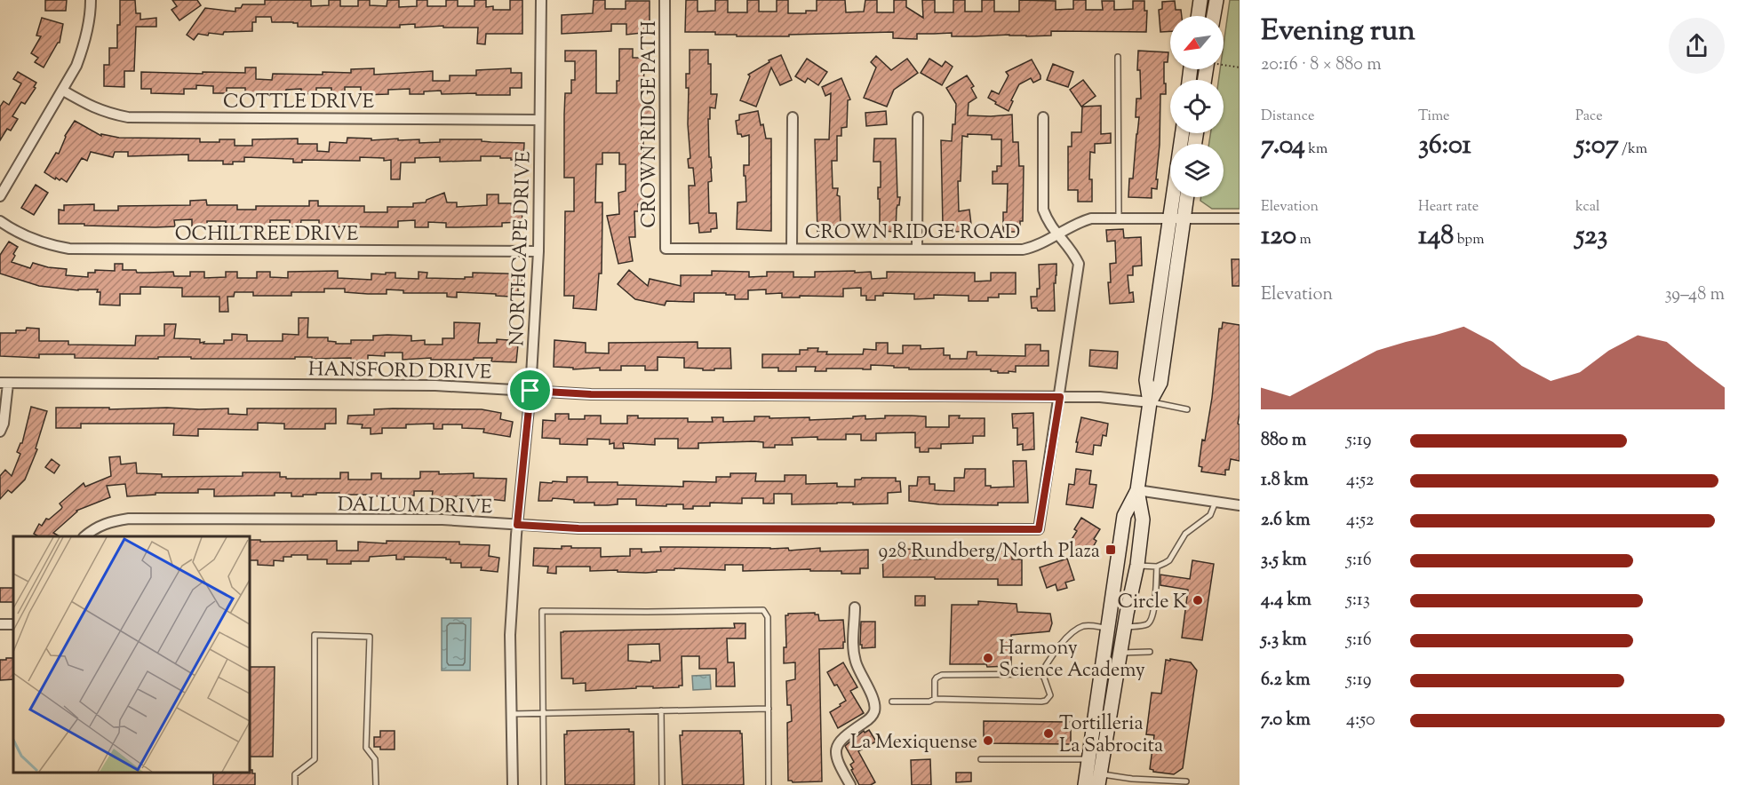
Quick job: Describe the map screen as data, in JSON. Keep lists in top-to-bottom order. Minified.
{"streets":{"street":["COTTLE DRIVE","CROWN RIDGE PATH","CROWN RIDGE ROAD","OCHILTREE DRIVE","NORTHCAPE DRIVE","HANSFORD DRIVE","DALLUM DRIVE"]},"crossings":[["COTTLE DRIVE","NORTHCAPE DRIVE"],["CROWN RIDGE PATH","CROWN RIDGE ROAD"],["OCHILTREE DRIVE","NORTHCAPE DRIVE"],["NORTHCAPE DRIVE","HANSFORD DRIVE"],["NORTHCAPE DRIVE","DALLUM DRIVE"],["HANSFORD DRIVE","DALLUM DRIVE"]],"places":{"transit":["928 Rundberg/North Plaza"],"other":["Circle K","Harmony Science Academy","Tortilleria La Sabrocita","La Mexiquense"]},"north":"bottom left","page":{"heading":["Evening run","20:16 · 8 × 880 m"],"stats":[["Distance","7.04 km"],["Time","36:01"],["Pace","5:07 /km"],["Elevation","120 m"],["Heart rate","148 bpm"],["kcal","523"]],"chart":["Elevation","39–48 m"],"list":[{"name":"880 m","note":"5:19"},{"name":"1.8 km","note":"4:52"},{"name":"2.6 km","note":"4:52"},{"name":"3.5 km","note":"5:16"},{"name":"4.4 km","note":"5:13"},{"name":"5.3 km","note":"5:16"},{"name":"6.2 km","note":"5:19"},{"name":"7.0 km","note":"4:50"}]}}
